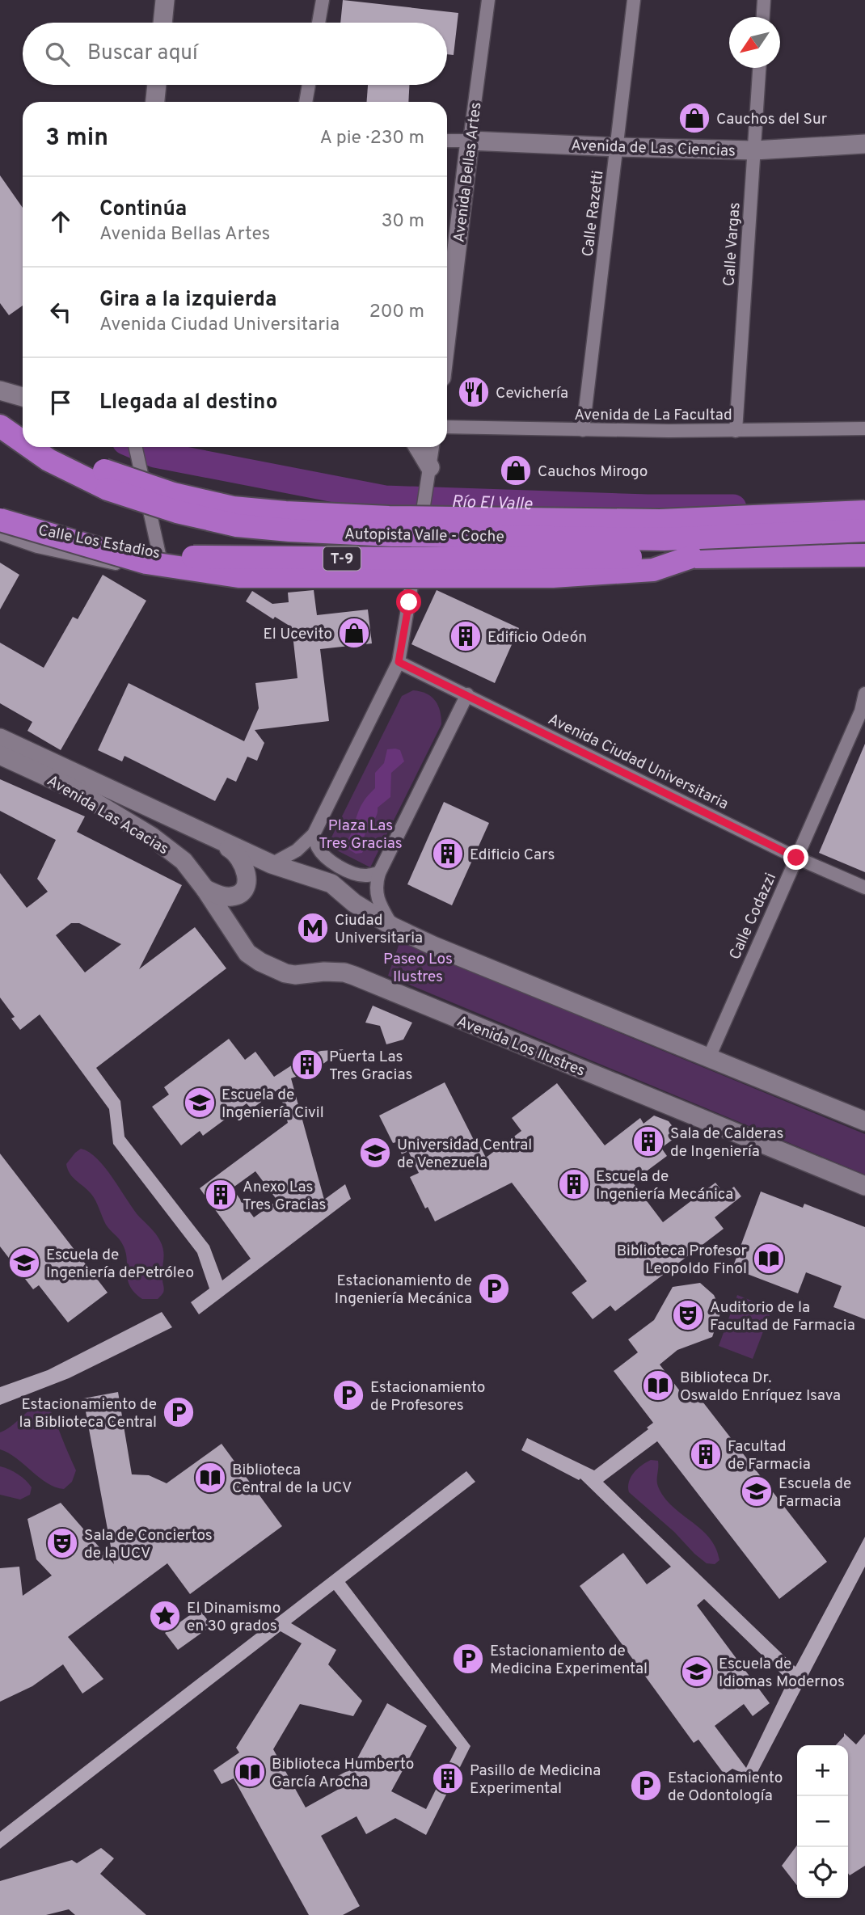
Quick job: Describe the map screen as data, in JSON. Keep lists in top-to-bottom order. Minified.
{"streets":{"highway":["Autopista Valle - Coche","T-9"],"main road":["Avenida de Las Ciencias","Avenida Bellas Artes","Avenida Las Acacias","Avenida Los Ilustres"],"street":["Calle Razetti","Calle Vargas","Avenida de La Facultad","Calle Los Estadios","Avenida Ciudad Universitaria","Calle Codazzi"]},"crossings":[["Avenida de Las Ciencias","Avenida Bellas Artes"],["Avenida de Las Ciencias","Calle Razetti"],["Avenida de Las Ciencias","Calle Vargas"],["Calle Razetti","Avenida de La Facultad"],["Calle Vargas","Avenida de La Facultad"],["Avenida Ciudad Universitaria","Calle Codazzi"],["Avenida Las Acacias","Avenida Los Ilustres"]],"water":["Río El Valle"],"parks":["Plaza Las Tres Gracias","Paseo Los Ilustres"],"places":{"shop":["Cauchos del Sur","Cauchos Mirogo","El Ucevito"],"restaurant":["Cevichería"],"building":["Edificio Odeón","Edificio Cars","Puerta Las Tres Gracias","Sala de Calderas de Ingeniería","Escuela de Ingeniería Mecánica","Anexo Las Tres Gracias","Facultad de Farmacia","Pasillo de Medicina Experimental"],"metro station":["Ciudad Universitaria"],"school or university":["Escuela de Ingeniería Civil","Universidad Central de Venezuela","Escuela de Ingeniería dePetróleo","Escuela de Farmacia","Escuela de Idiomas Modernos"],"library":["Biblioteca Profesor Leopoldo Finol","Biblioteca Dr. Oswaldo Enríquez Isava","Biblioteca Central de la UCV","Biblioteca Humberto García Arocha"],"parking":["Estacionamiento de Ingeniería Mecánica","Estacionamiento de Profesores","Estacionamiento de la Biblioteca Central","Estacionamiento de Medicina Experimental","Estacionamiento de Odontología"],"theatre":["Auditorio de la Facultad de Farmacia","Sala de Conciertos de la UCV"],"place":["El Dinamismo en 30 grados"]},"north":"bottom left","page":{"search":"Buscar aquí","heading":["3 min","A pie · 230 m"],"list":[["Continúa","Avenida Bellas Artes","30 m"],["Gira a la izquierda","Avenida Ciudad Universitaria","200 m"],"Llegada al destino"],"map_buttons":["+","−"]}}
